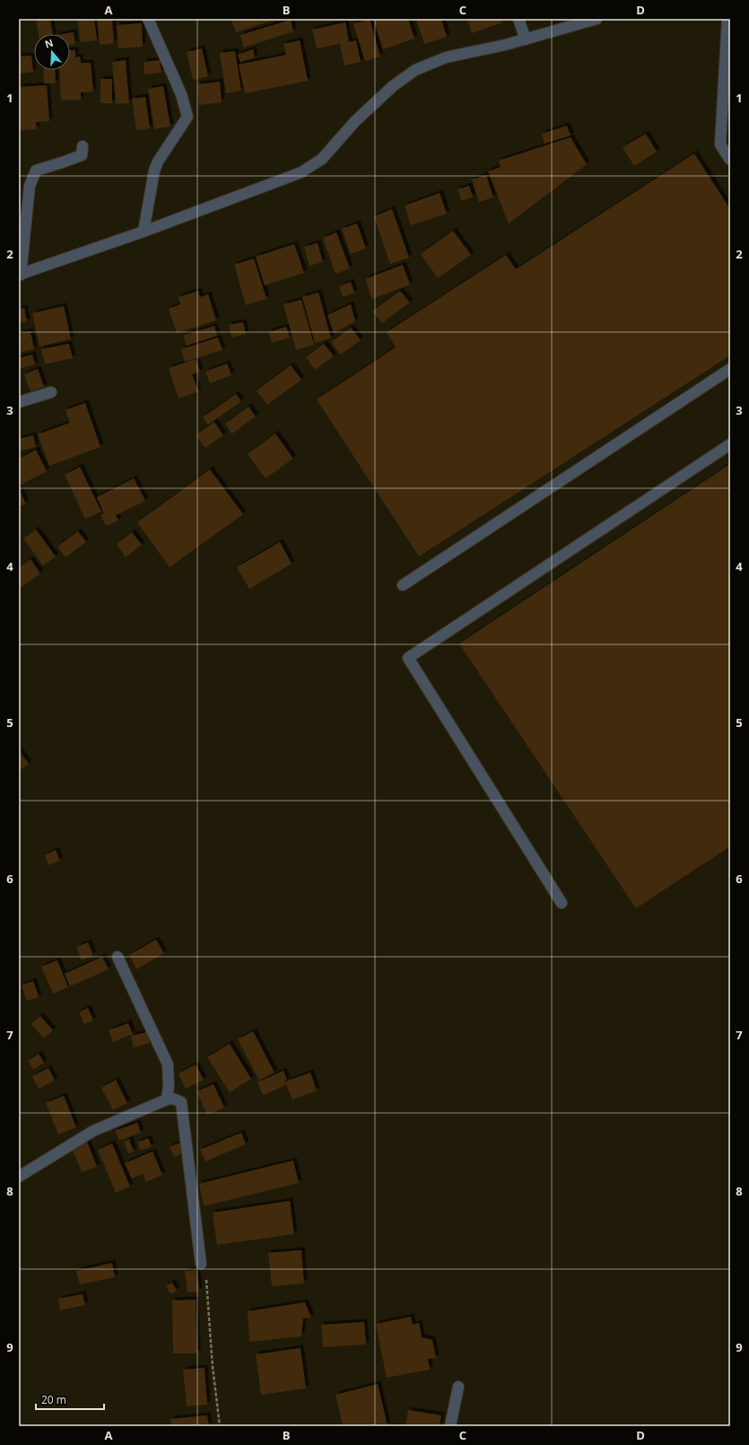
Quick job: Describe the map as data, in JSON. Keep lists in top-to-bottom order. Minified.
{"scale_bar":"20 m","north":"top","grid":{"columns":["A","B","C","D"],"rows":["1","2","3","4","5","6","7","8","9"]}}
